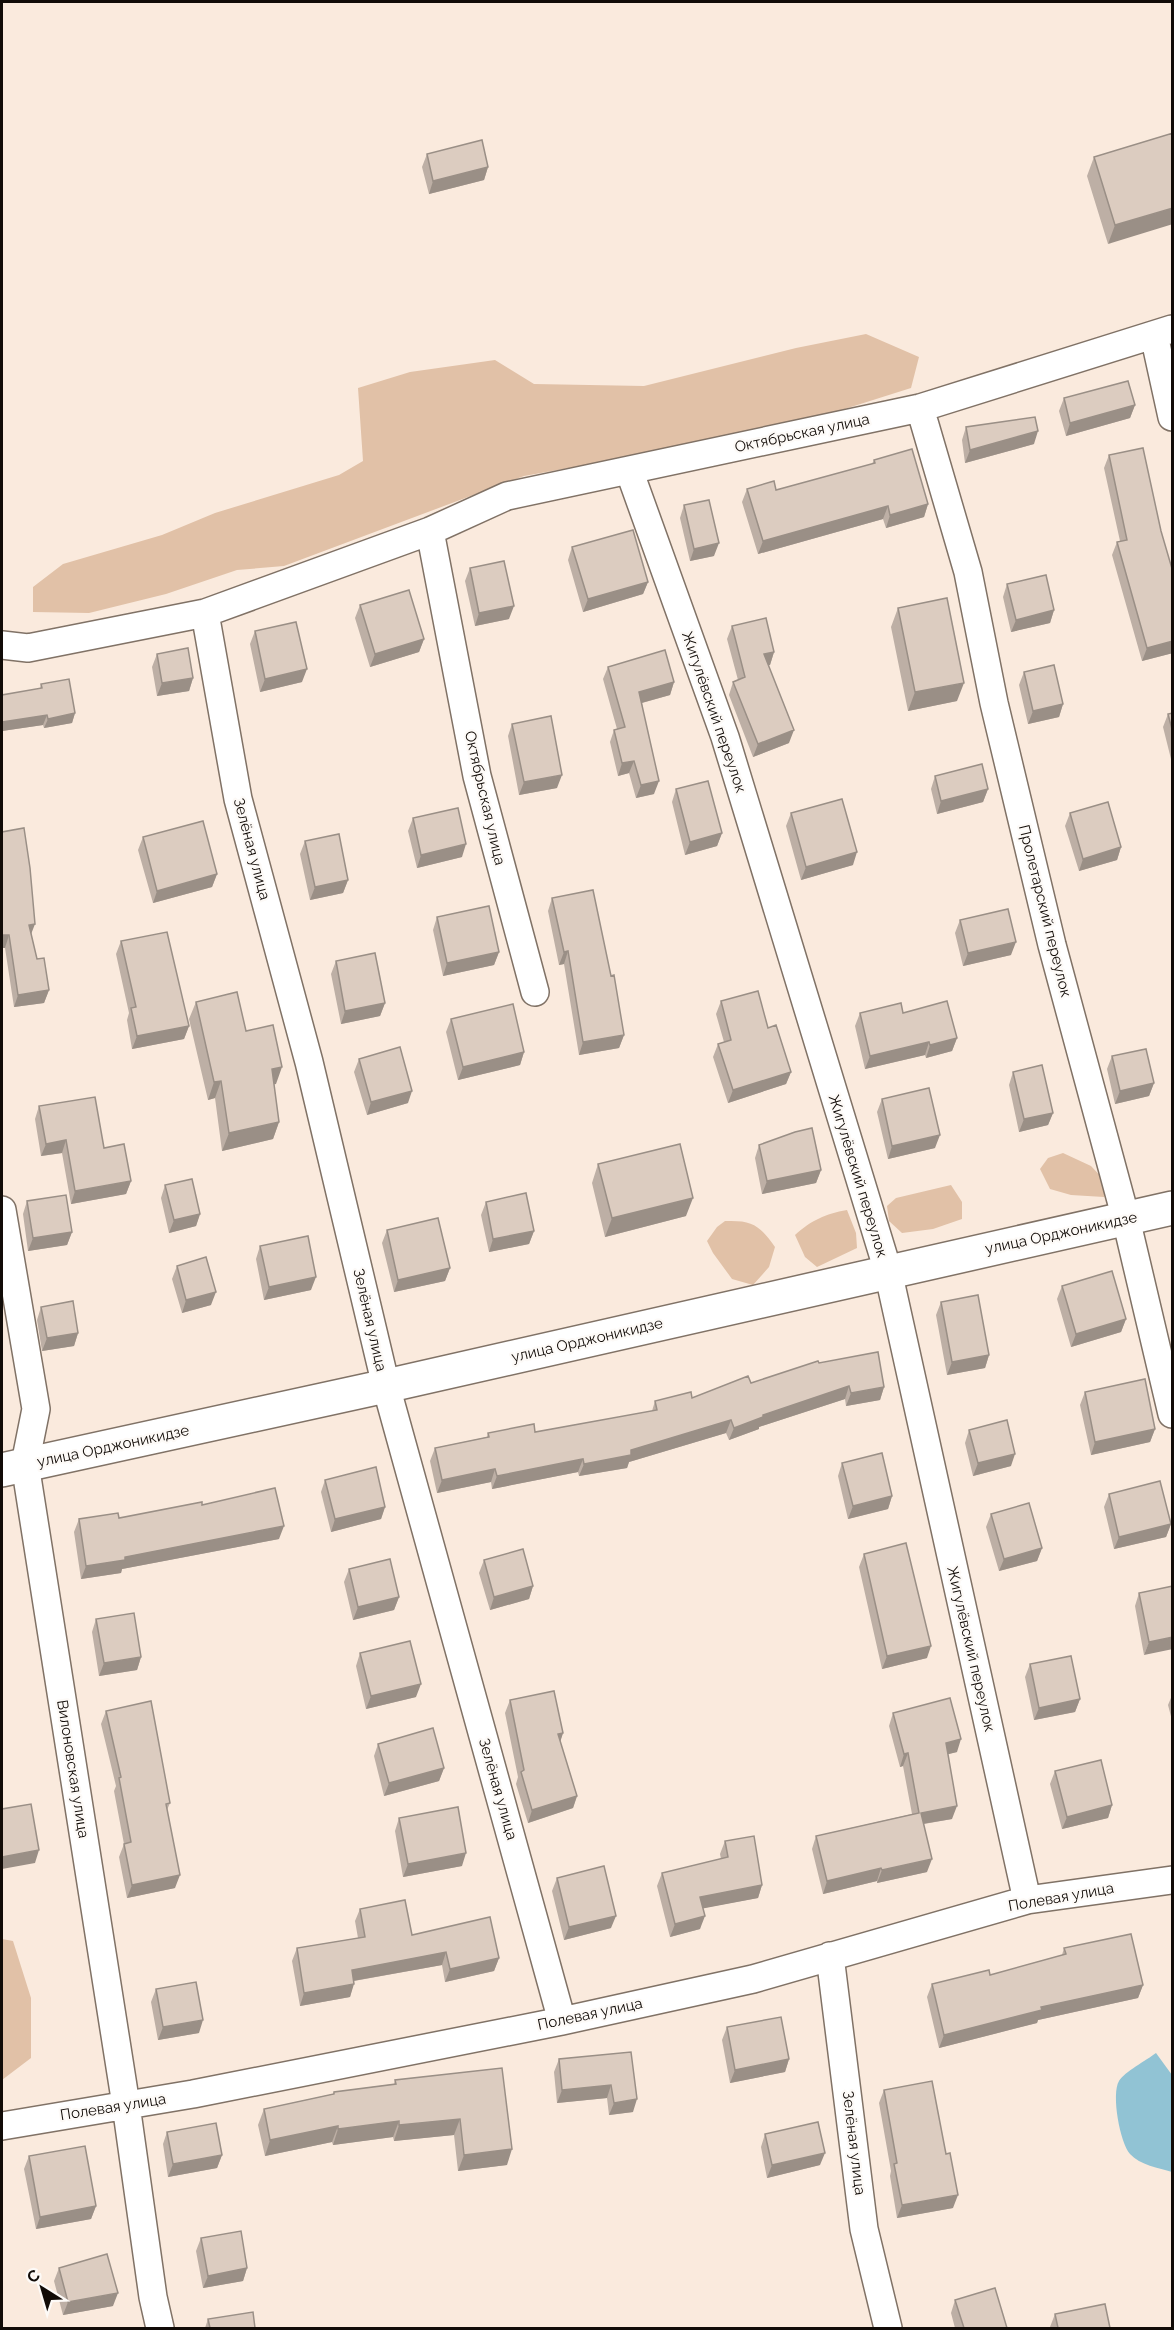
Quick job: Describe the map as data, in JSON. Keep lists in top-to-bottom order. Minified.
{"streets":{"street":["Октябрьская улица","Жигулёвский переулок","Зелёная улица","Пролетарский переулок","улица Орджоникидзе","Вилоновская улица","Полевая улица"]},"crossings":[["Октябрьская улица","Жигулёвский переулок"],["Октябрьская улица","Зелёная улица"],["Октябрьская улица","Пролетарский переулок"],["Жигулёвский переулок","улица Орджоникидзе"],["Жигулёвский переулок","Полевая улица"],["Зелёная улица","улица Орджоникидзе"],["Зелёная улица","Полевая улица"],["Пролетарский переулок","улица Орджоникидзе"],["улица Орджоникидзе","Вилоновская улица"],["Вилоновская улица","Полевая улица"]],"north":"top left"}
